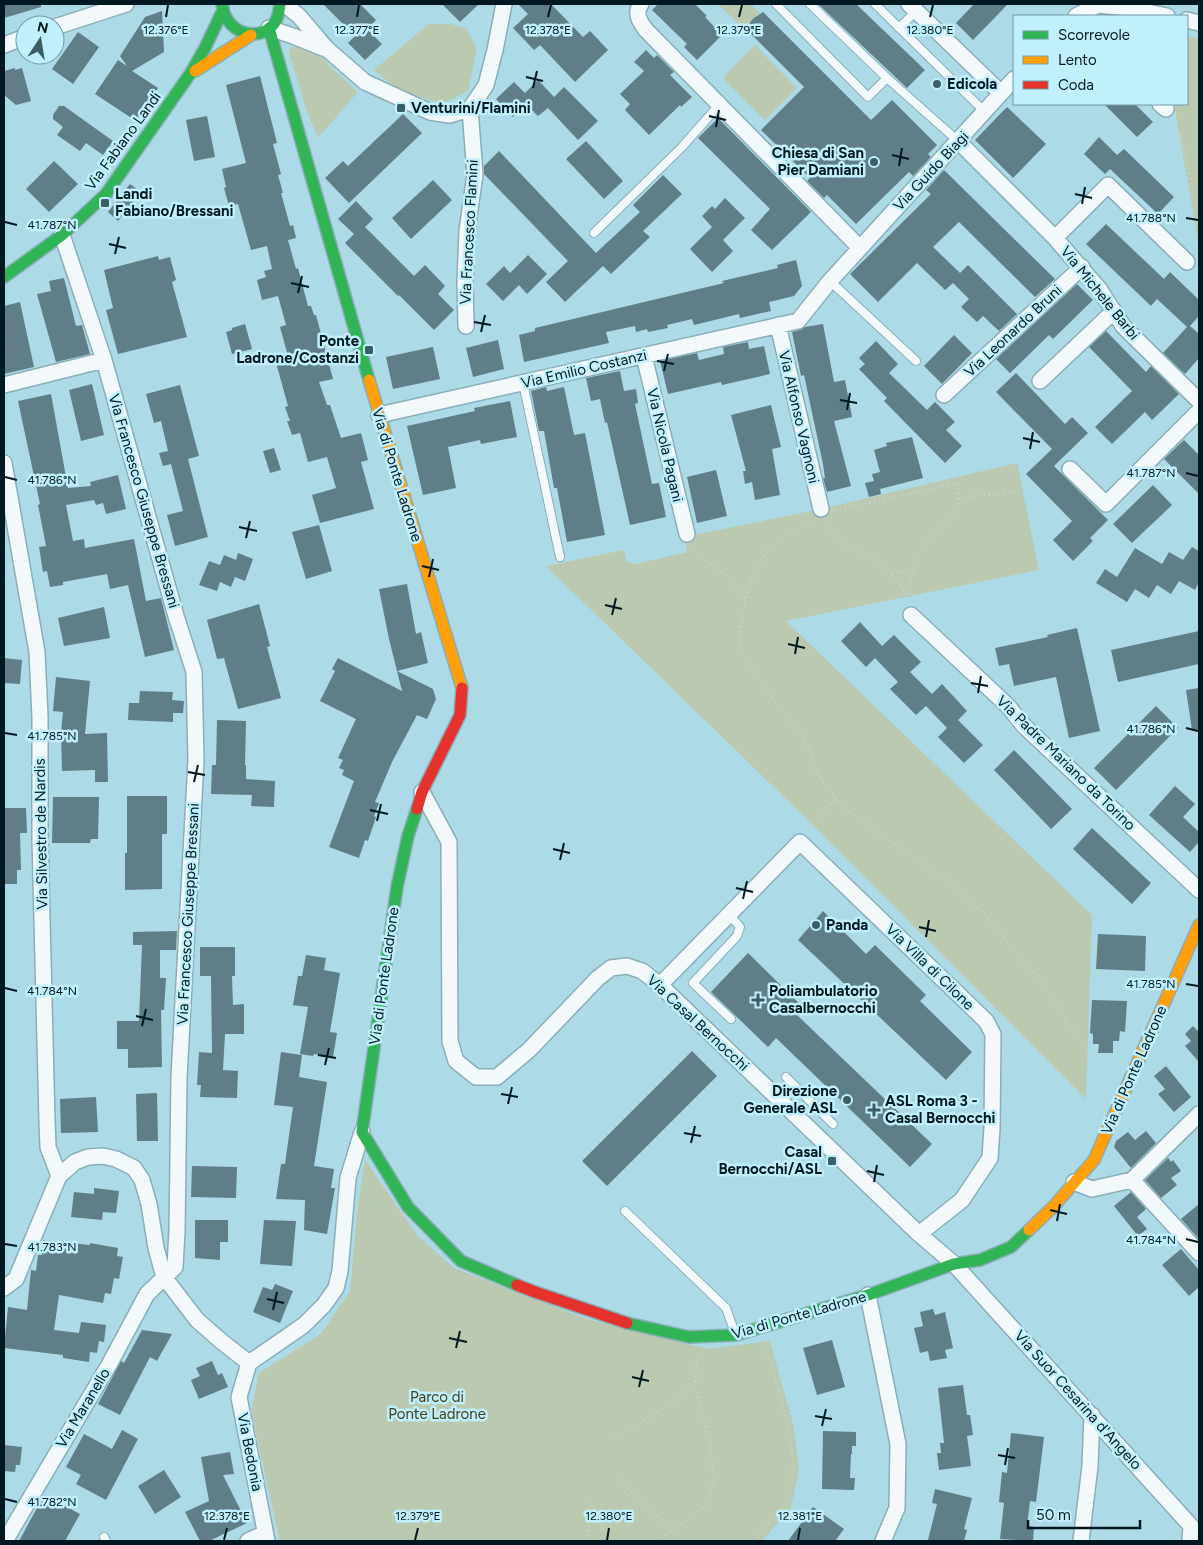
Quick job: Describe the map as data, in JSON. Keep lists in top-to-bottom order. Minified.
{"streets":{"street":["Via Fabiano Landi","Via Guido Biagi","Via Francesco Flamini","Via Michele Barbi","Via Leonardo Bruni","Via Emilio Costanzi","Via Alfonso Vagnoni","Via Nicola Pagani","Via di Ponte Ladrone","Via Francesco Giuseppe Bressani","Via Padre Mariano da Torino","Via Silvestro de Nardis","Via Villa di Cilone","Via Casal Bernocchi","Via Suor Cesarina d'Angelo","Via Maranello","Via Bedonia"]},"crossings":[["Via Fabiano Landi","Via di Ponte Ladrone"],["Via Fabiano Landi","Via Francesco Giuseppe Bressani"],["Via Guido Biagi","Via Michele Barbi"],["Via Guido Biagi","Via Emilio Costanzi"],["Via Michele Barbi","Via Leonardo Bruni"],["Via Emilio Costanzi","Via Alfonso Vagnoni"],["Via Emilio Costanzi","Via Nicola Pagani"],["Via Emilio Costanzi","Via di Ponte Ladrone"],["Via di Ponte Ladrone","Via Casal Bernocchi"],["Via di Ponte Ladrone","Via Suor Cesarina d'Angelo"],["Via Francesco Giuseppe Bressani","Via Maranello"],["Via Villa di Cilone","Via Casal Bernocchi"],["Via Casal Bernocchi","Via Suor Cesarina d'Angelo"]],"parks":["Parco di Ponte Ladrone"],"places":{"other":["Edicola","Chiesa di San Pier Damiani","Panda","Direzione Generale ASL"],"transit":["Venturini/Flamini","Landi Fabiano/Bressani","Ponte Ladrone/Costanzi","Casal Bernocchi/ASL"],"health":["Poliambulatorio Casalbernocchi","ASL Roma 3 - Casal Bernocchi"]},"legend":["Scorrevole","Lento","Coda"],"scale_bar":"50 m","north":"top","coordinates":["12.376°E","12.377°E","12.378°E","12.379°E","12.380°E","41.788°N","41.787°N","41.786°N","41.785°N","41.784°N","41.783°N","41.782°N","12.381°E"]}
